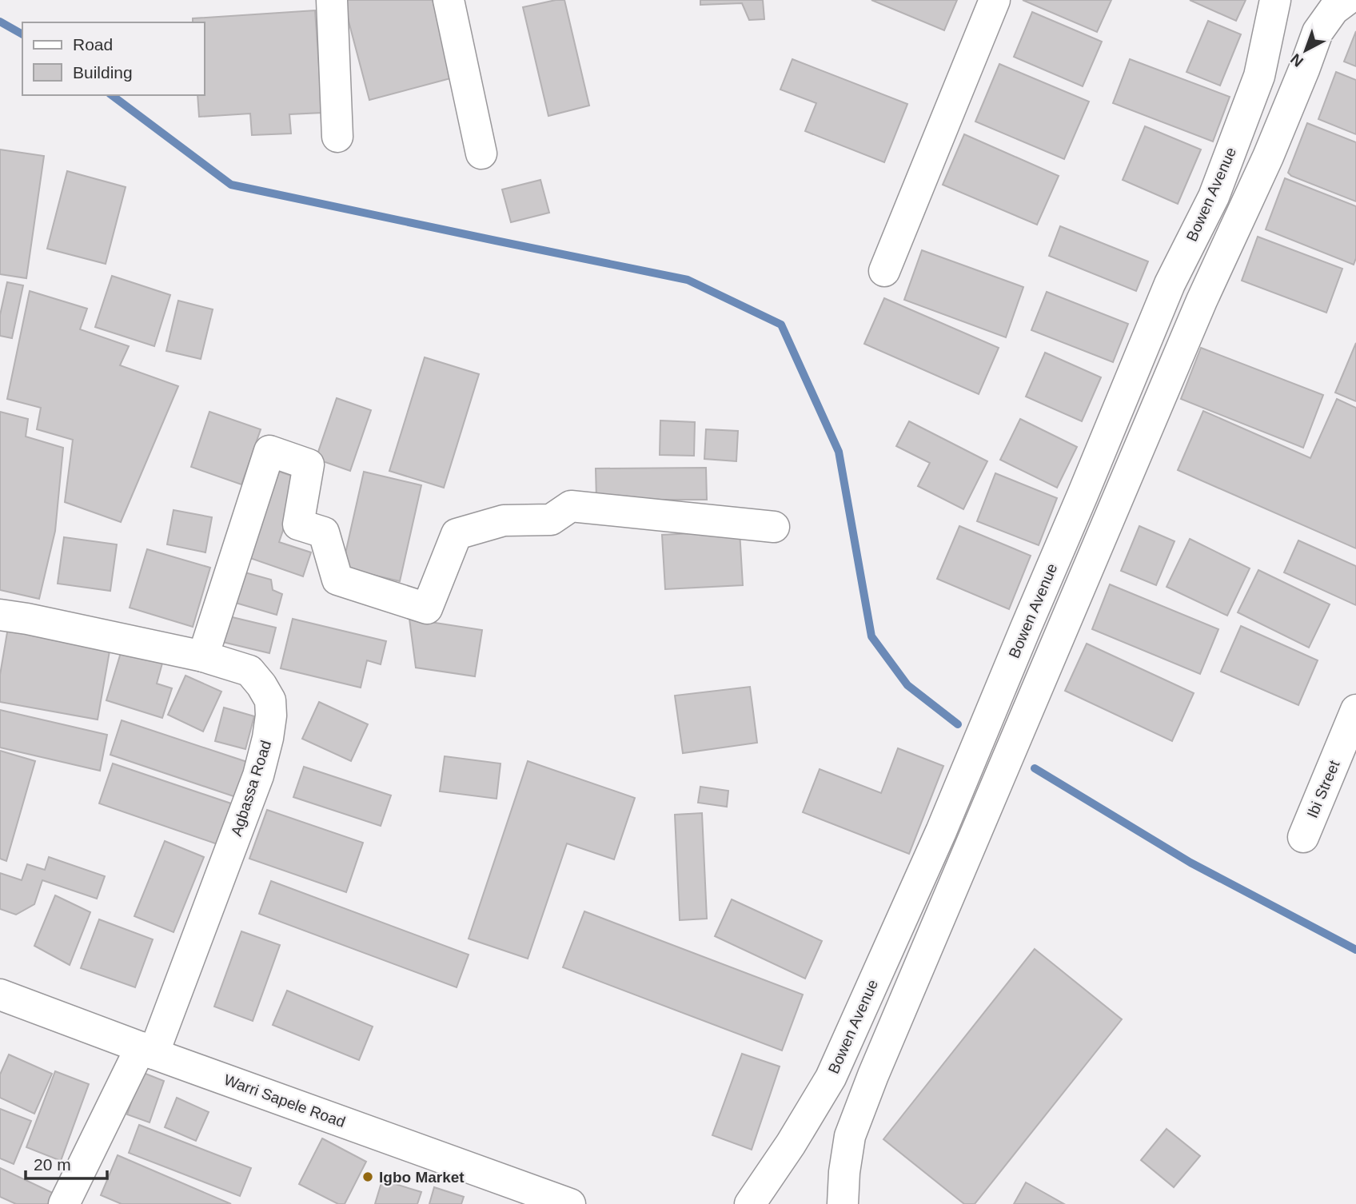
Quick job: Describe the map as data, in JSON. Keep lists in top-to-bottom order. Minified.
{"streets":{"main road":["Bowen Avenue","Agbassa Road","Ibi Street","Warri Sapele Road"]},"crossings":[["Agbassa Road","Warri Sapele Road"]],"places":["Igbo Market"],"legend":["Road","Building"],"scale_bar":"20 m","north":"bottom left"}
